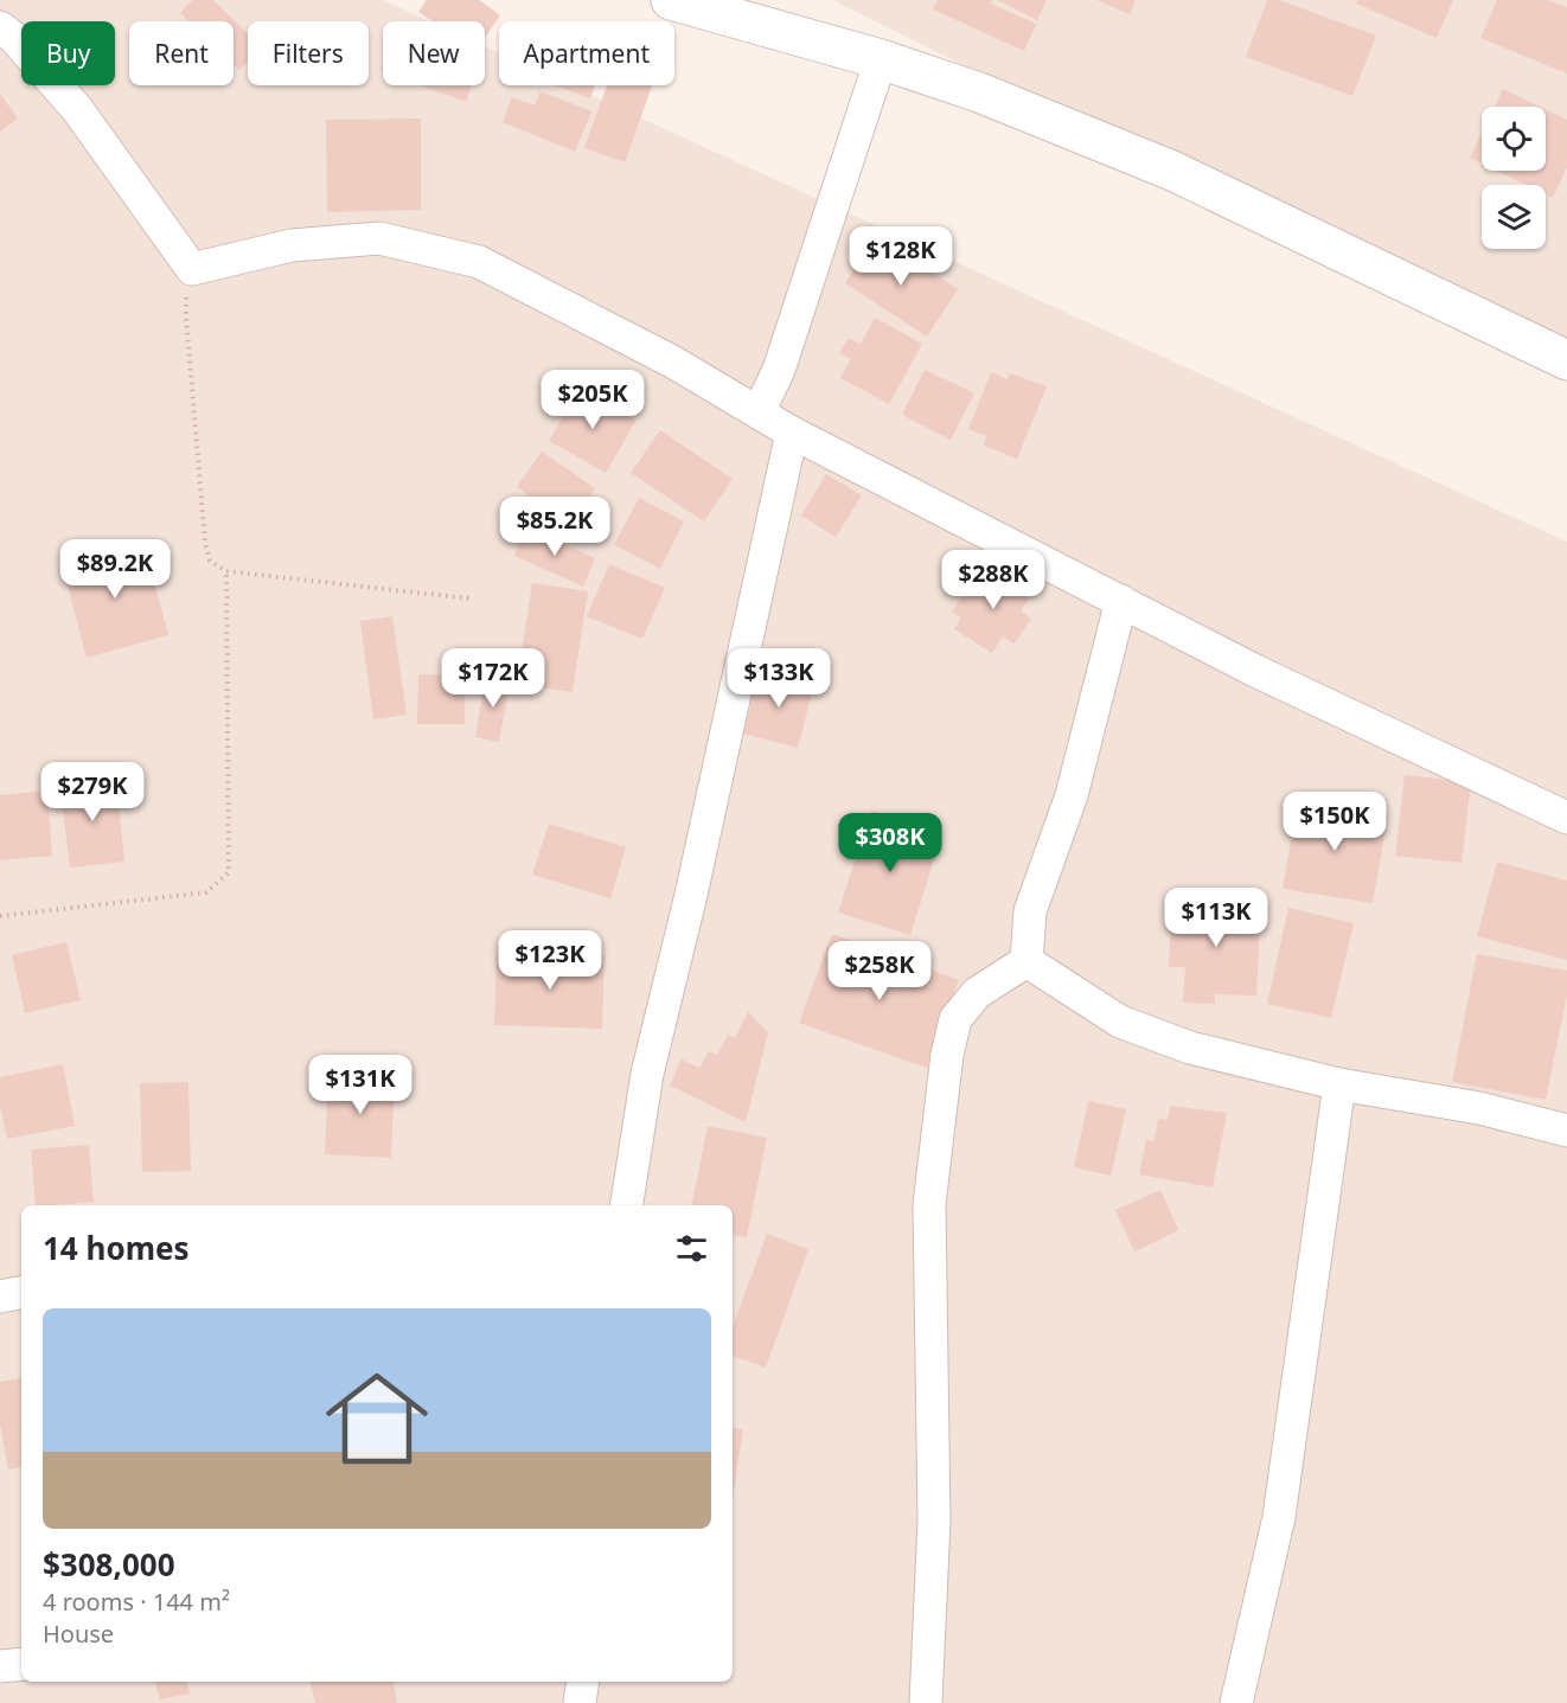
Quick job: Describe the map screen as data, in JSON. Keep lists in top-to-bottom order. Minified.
{"page":{"chip":["Buy","Rent","Filters","New","Apartment"],"price":["$128K","$205K","$85.2K","$89.2K","$288K","$172K","$133K","$279K","$150K","$308K","$113K","$123K","$258K","$131K"],"heading":"14 homes","list":[{"name":"$308,000","note":"4 rooms · 144 m² · House"}]}}
